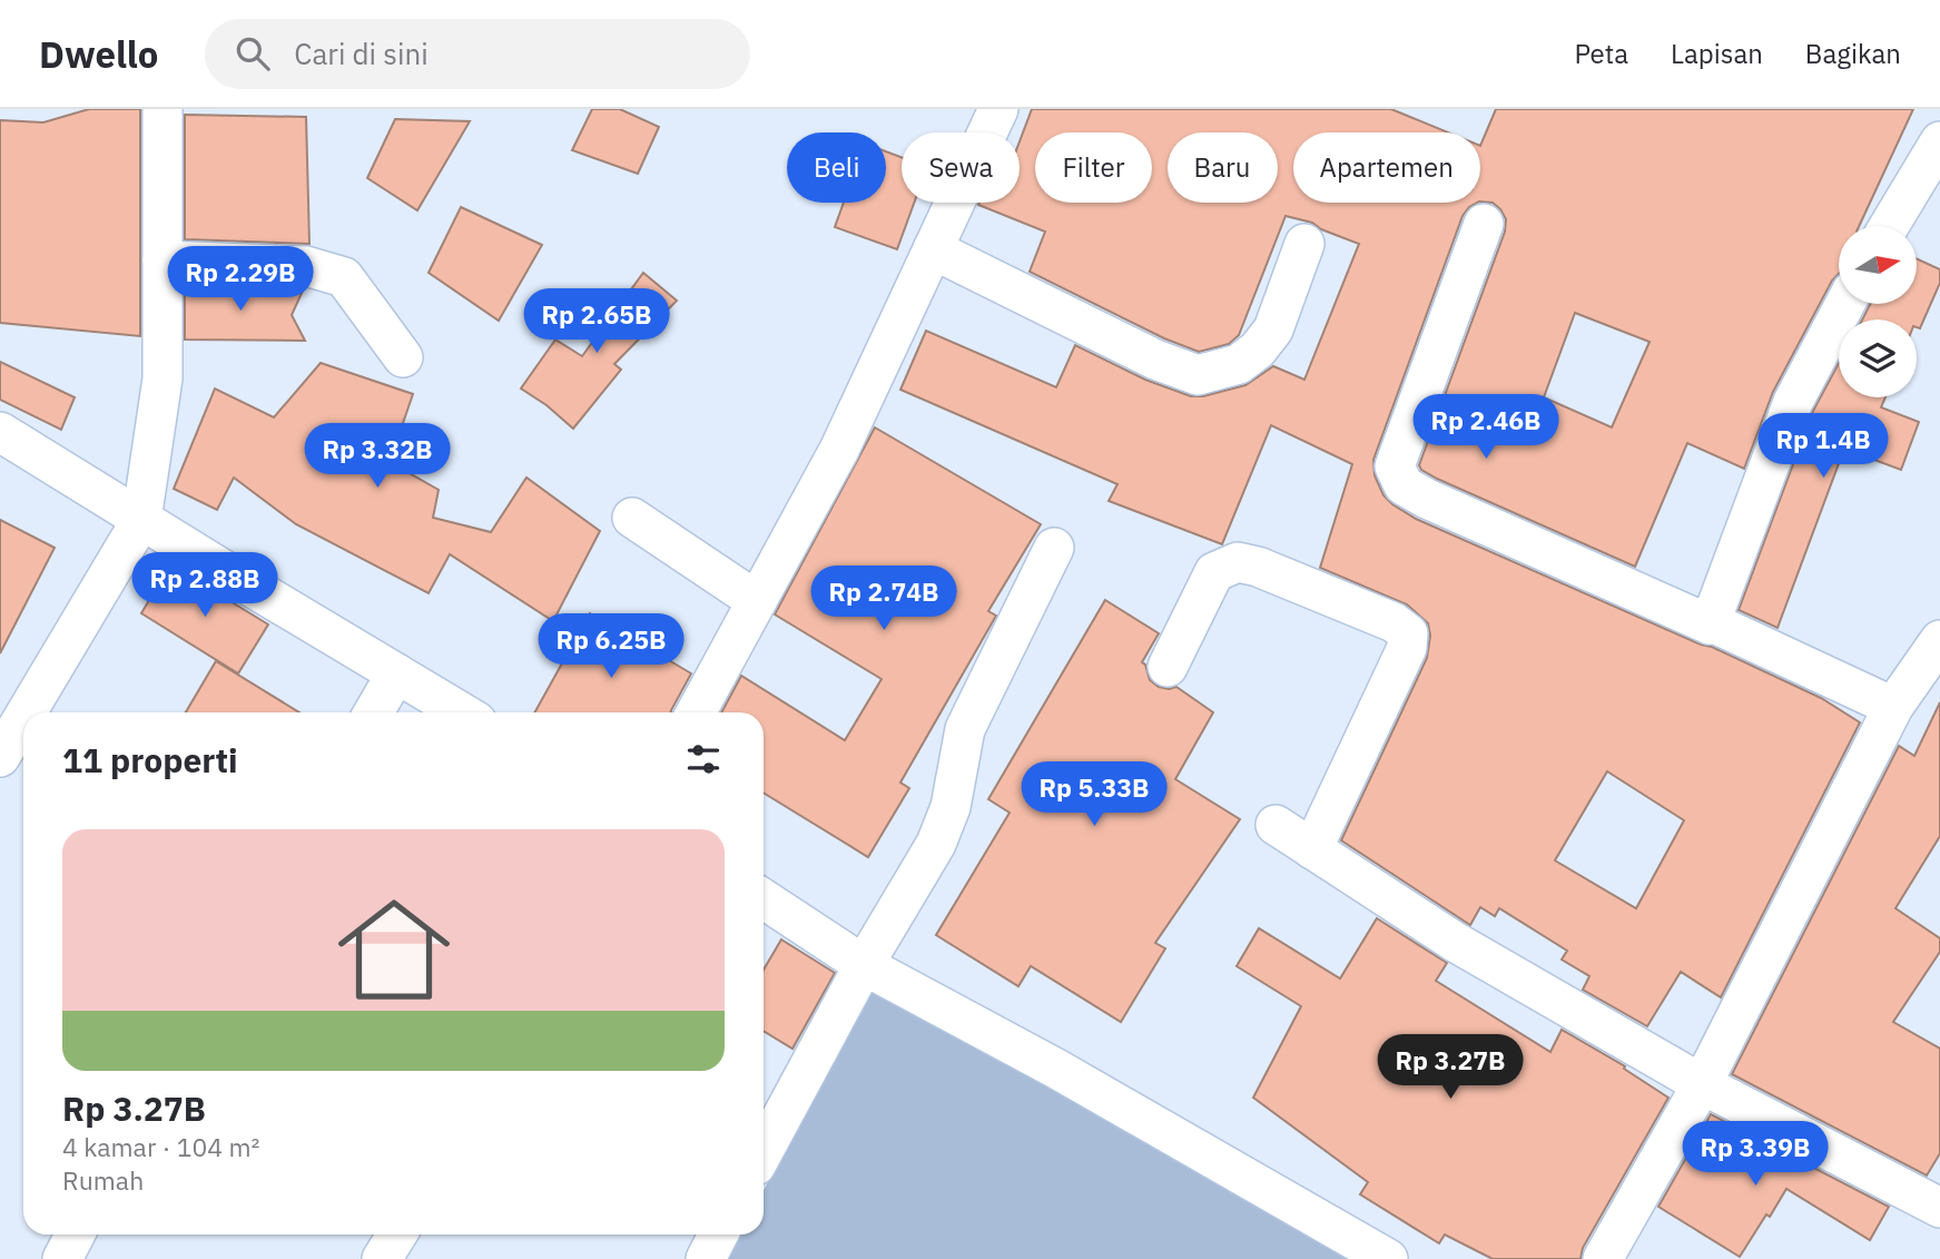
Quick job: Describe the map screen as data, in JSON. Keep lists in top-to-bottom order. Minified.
{"north":"right","page":{"header":"Dwello","search":"Cari di sini","nav":["Peta","Lapisan","Bagikan"],"chip":["Beli","Sewa","Filter","Baru","Apartemen"],"price":["Rp 2.29B","Rp 2.65B","Rp 2.46B","Rp 1.4B","Rp 3.32B","Rp 2.88B","Rp 2.74B","Rp 6.25B","Rp 5.33B","Rp 3.27B","Rp 3.39B"],"heading":"11 properti","list":[{"name":"Rp 3.27B","note":"4 kamar · 104 m² · Rumah"}]}}
